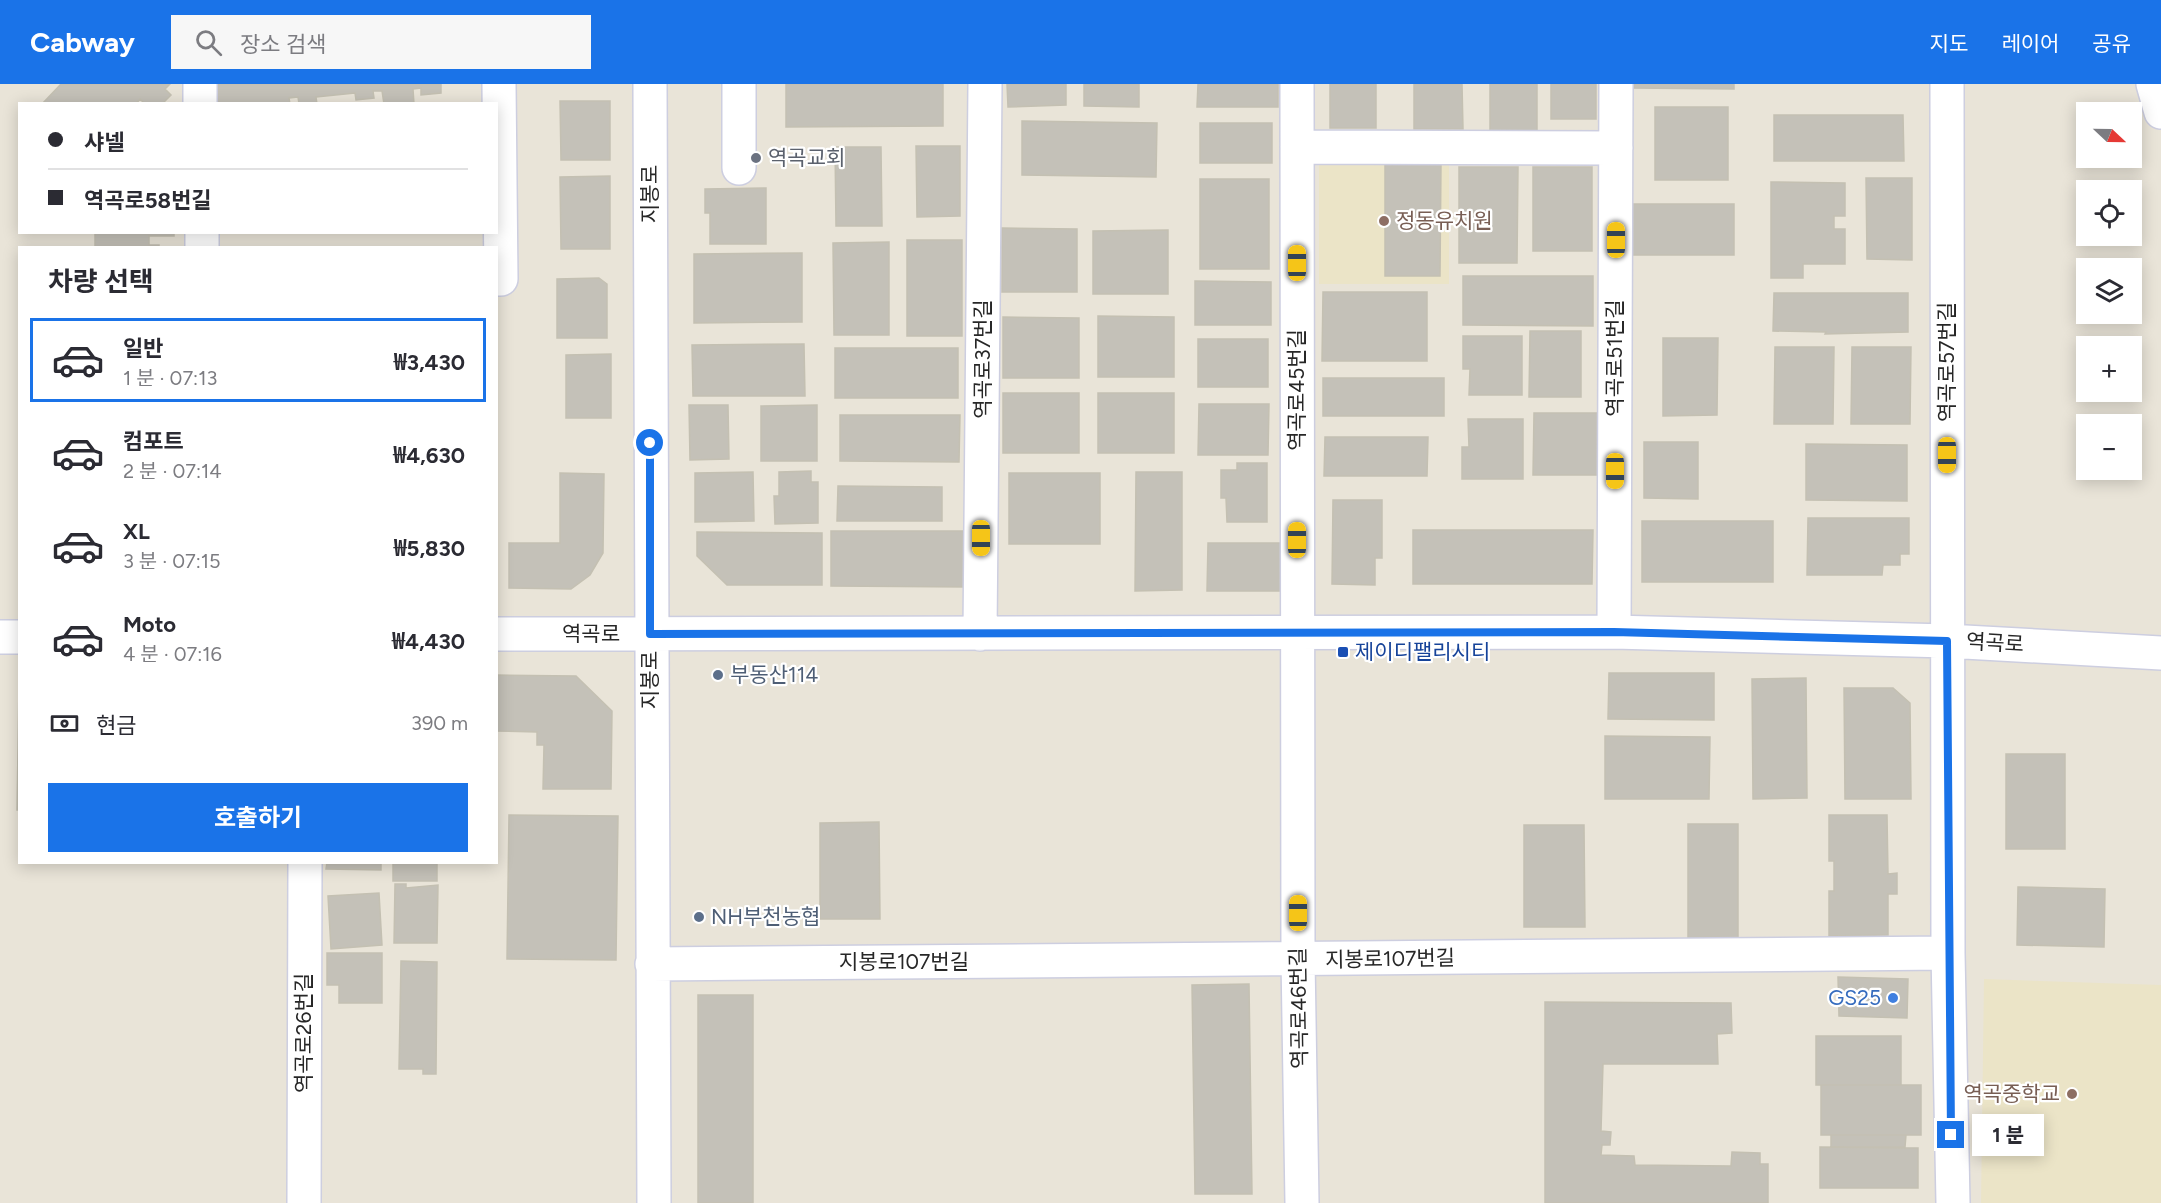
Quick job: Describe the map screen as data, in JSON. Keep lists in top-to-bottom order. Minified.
{"streets":{"street":["지봉로","역곡로51번길","역곡로37번길","역곡로57번길","역곡로45번길","역곡로","지봉로107번길","역곡로46번길","역곡로26번길"]},"crossings":[["지봉로","역곡로"],["지봉로","지봉로107번길"],["역곡로51번길","역곡로"],["역곡로37번길","역곡로"],["역곡로57번길","역곡로"],["역곡로57번길","지봉로107번길"],["역곡로45번길","역곡로"],["역곡로45번길","역곡로46번길"],["역곡로","역곡로46번길"],["지봉로107번길","역곡로46번길"]],"places":{"other":["역곡교회","정동유치원","부동산114","NH부천농협","GS25","역곡중학교"],"transit":["제이디팰리시티"]},"north":"right","page":{"header":"Cabway","search":"장소 검색","nav":["지도","레이어","공유"],"map_buttons":["+","−"],"banner":["샤넬","역곡로58번길"],"heading":"차량 선택","list":[{"name":"일반","note":"1 분 · 07:13","value":"₩3,430"},{"name":"컴포트","note":"2 분 · 07:14","value":"₩4,630"},{"name":"XL","note":"3 분 · 07:15","value":"₩5,830"},{"name":"Moto","note":"4 분 · 07:16","value":"₩4,430"}],"pay":["현금","390 m"],"buttons":"호출하기","bubble":"1 분"}}
